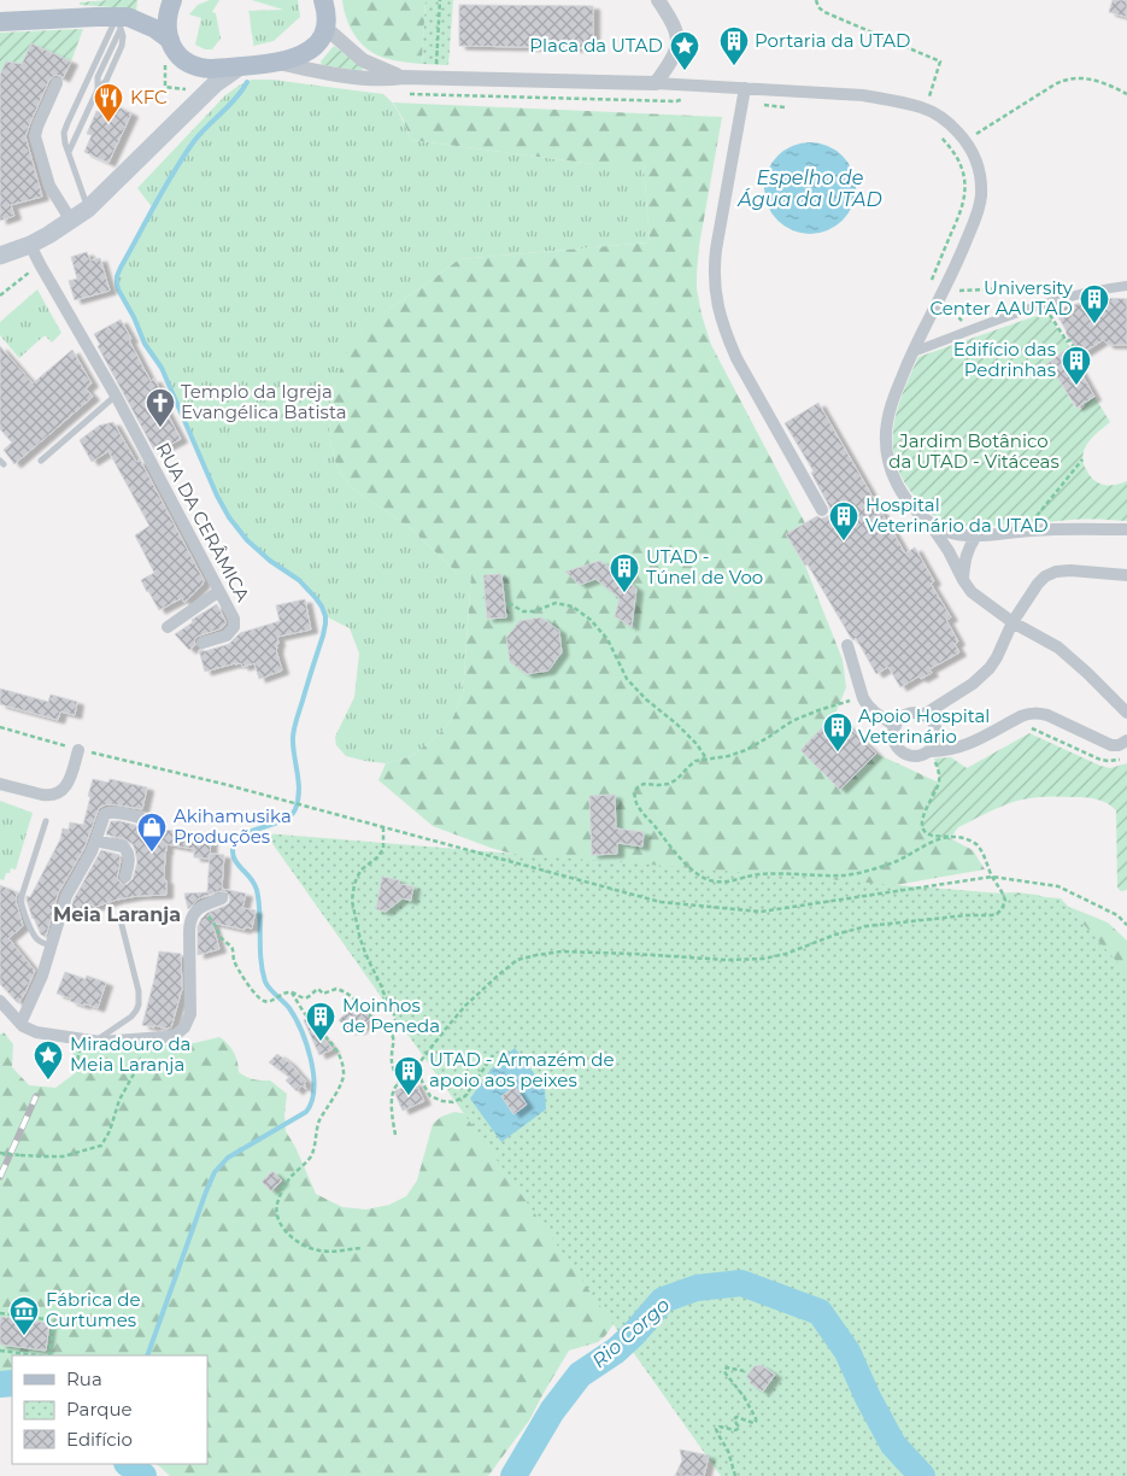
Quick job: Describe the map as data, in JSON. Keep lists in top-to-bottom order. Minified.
{"streets":{"street":["RUA DA CERÂMICA"]},"districts":["Meia Laranja"],"water":["Espelho de Água da UTAD","Rio Corgo"],"parks":["Jardim Botânico da UTAD - Vitáceas"],"places":{"building":["Portaria da UTAD","University Center AAUTAD","Edifício das Pedrinhas","Hospital Veterinário da UTAD","UTAD - Túnel de Voo","Apoio Hospital Veterinário","Moinhos de Peneda","UTAD - Armazém de apoio aos peixes"],"place":["Placa da UTAD","Miradouro da Meia Laranja"],"restaurant":["KFC"],"church":["Templo da Igreja Evangélica Batista"],"shop":["Akihamusika Produções"],"museum":["Fábrica de Curtumes"]},"legend":["Rua","Parque","Edifício"]}
